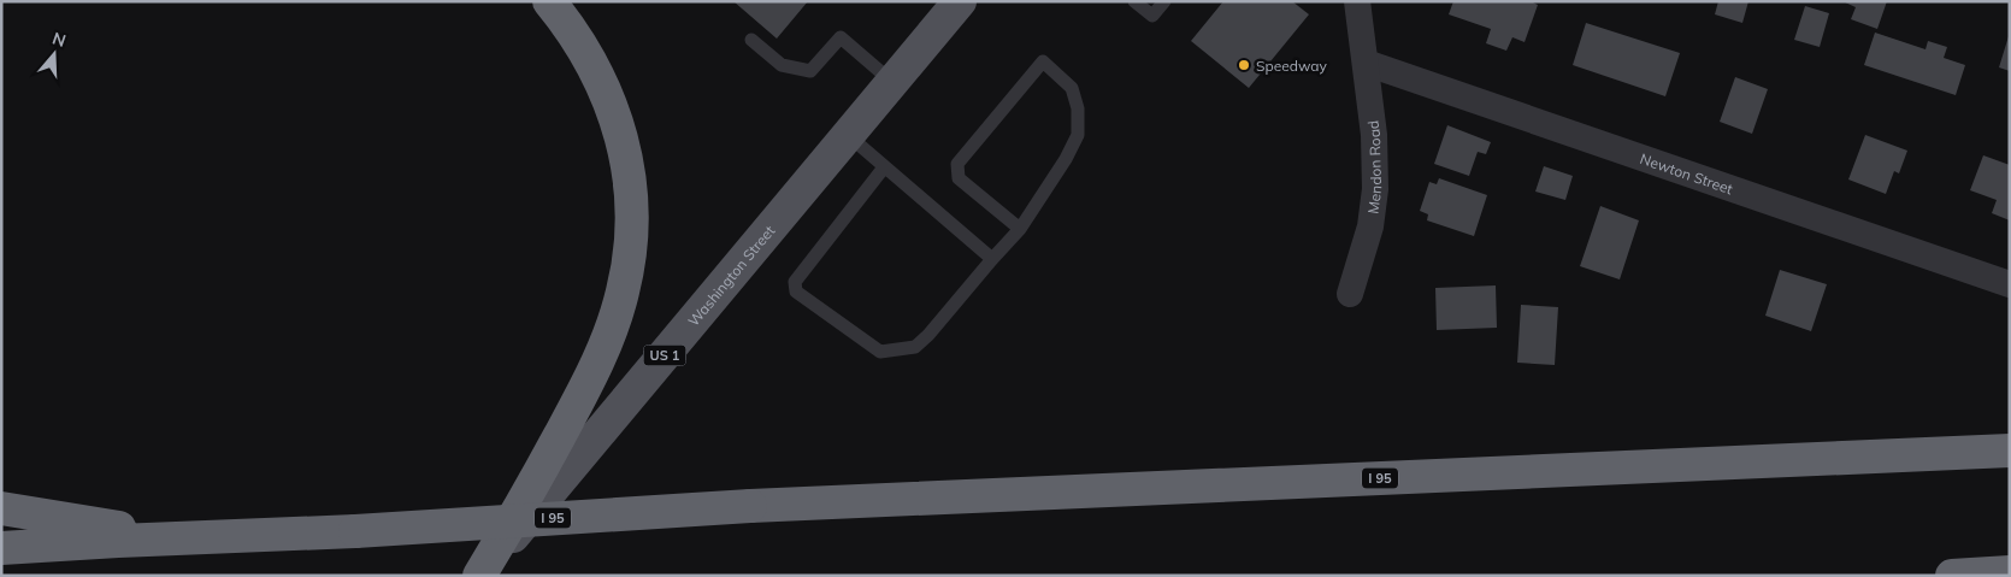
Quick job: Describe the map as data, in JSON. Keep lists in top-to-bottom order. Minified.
{"streets":{"highway":["I 95"],"main road":["Washington Street","US 1"],"street":["Mendon Road","Newton Street"]},"crossings":[["Mendon Road","Newton Street"]],"places":["Speedway"],"north":"top"}
